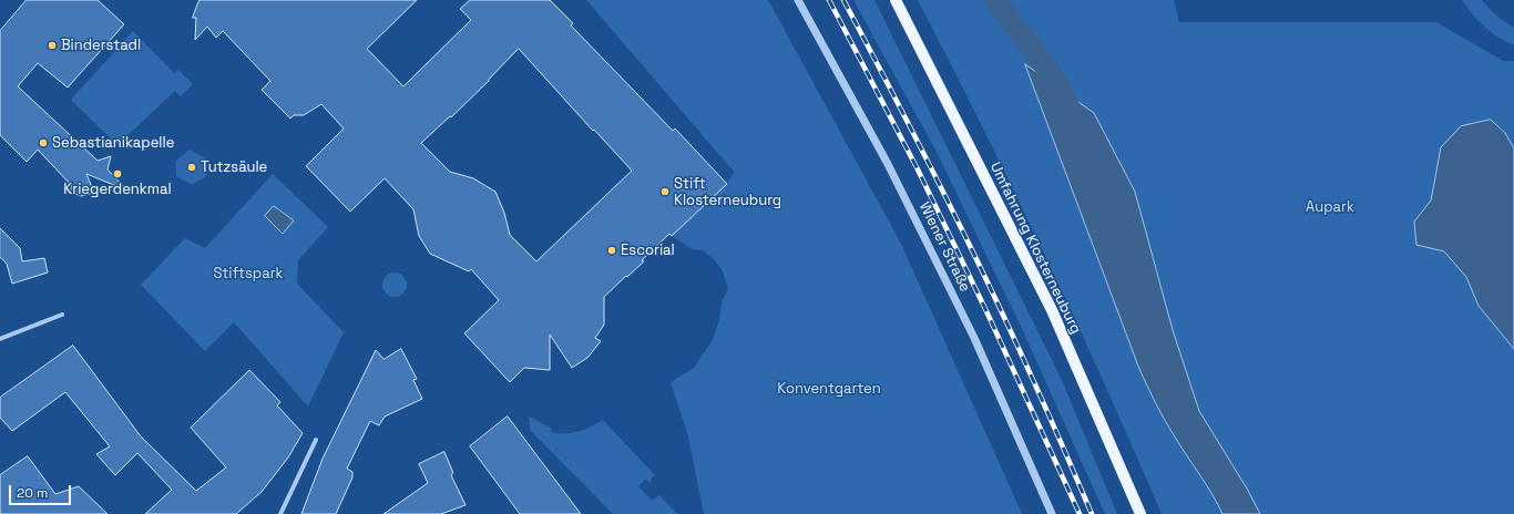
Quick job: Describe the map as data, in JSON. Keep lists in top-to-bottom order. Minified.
{"streets":{"main road":["Umfahrung Klosterneuburg"],"street":["Wiener Straße"]},"parks":["Aupark","Stiftspark","Konventgarten"],"places":["Binderstadl","Sebastianikapelle","Tutzsäule","Kriegerdenkmal","Stift Klosterneuburg","Escorial"],"scale_bar":"20 m"}
